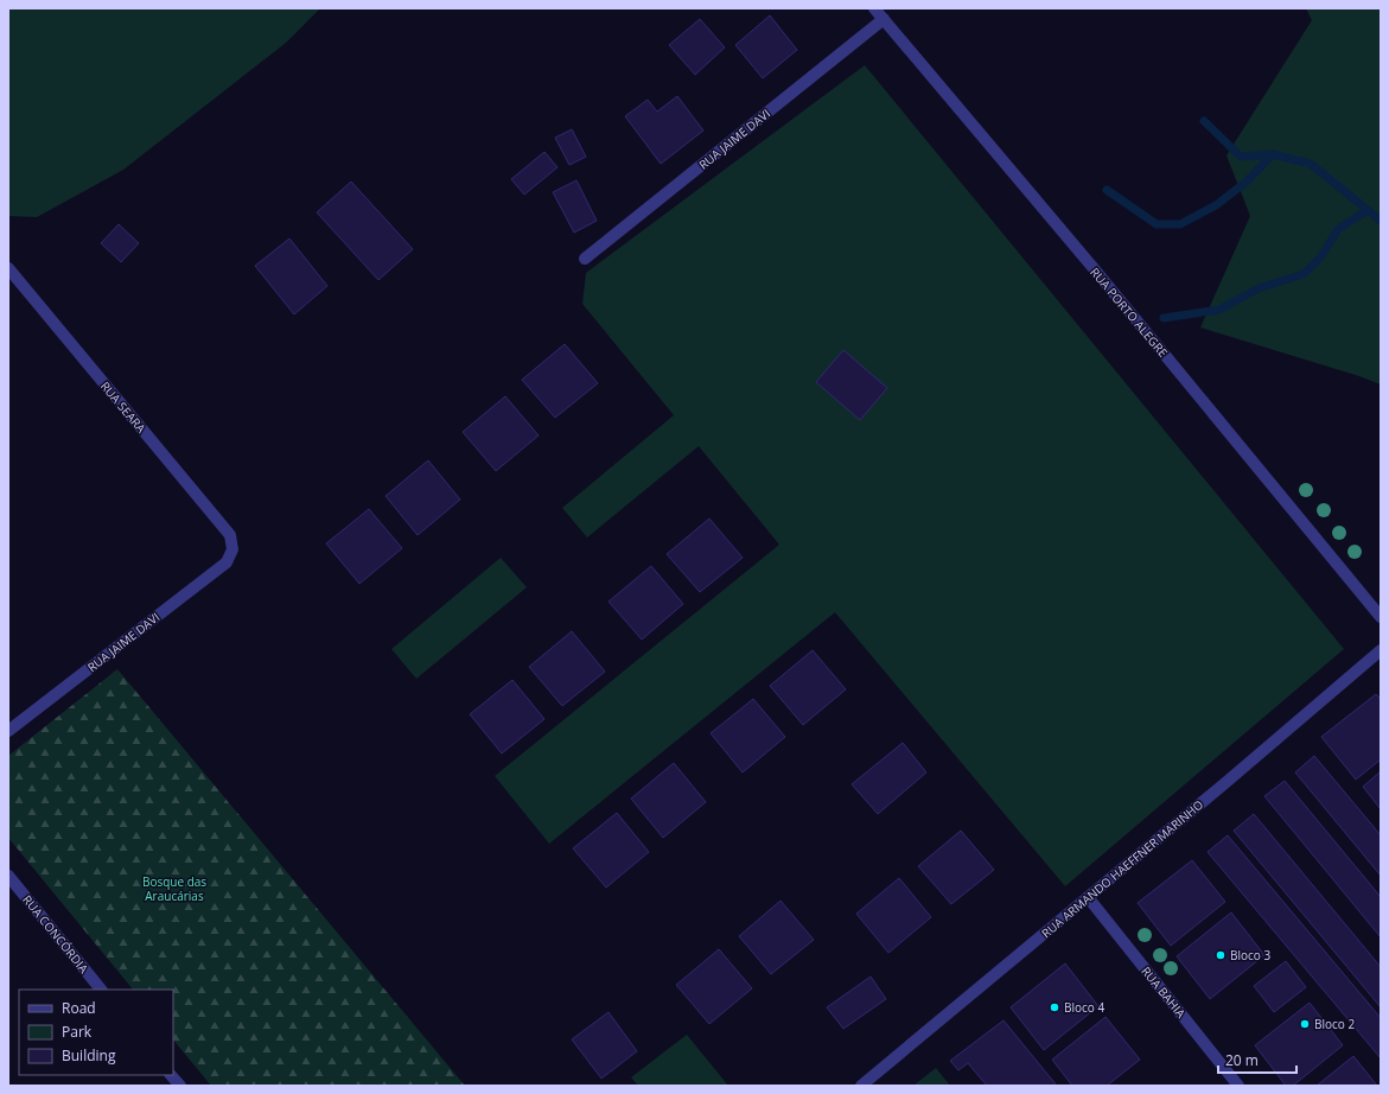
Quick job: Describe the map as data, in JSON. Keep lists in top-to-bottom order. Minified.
{"streets":{"street":["RUA JAIME DAVI","RUA PORTO ALEGRE","RUA SEARA","RUA ARMANDO HAEFFNER MARINHO","RUA CONCÓRDIA","RUA BAHIA"]},"crossings":[["RUA JAIME DAVI","RUA PORTO ALEGRE"],["RUA JAIME DAVI","RUA SEARA"],["RUA ARMANDO HAEFFNER MARINHO","RUA BAHIA"]],"parks":["Bosque das Araucárias"],"places":["Bloco 3","Bloco 4","Bloco 2"],"legend":["Road","Park","Building"],"scale_bar":"20 m"}
